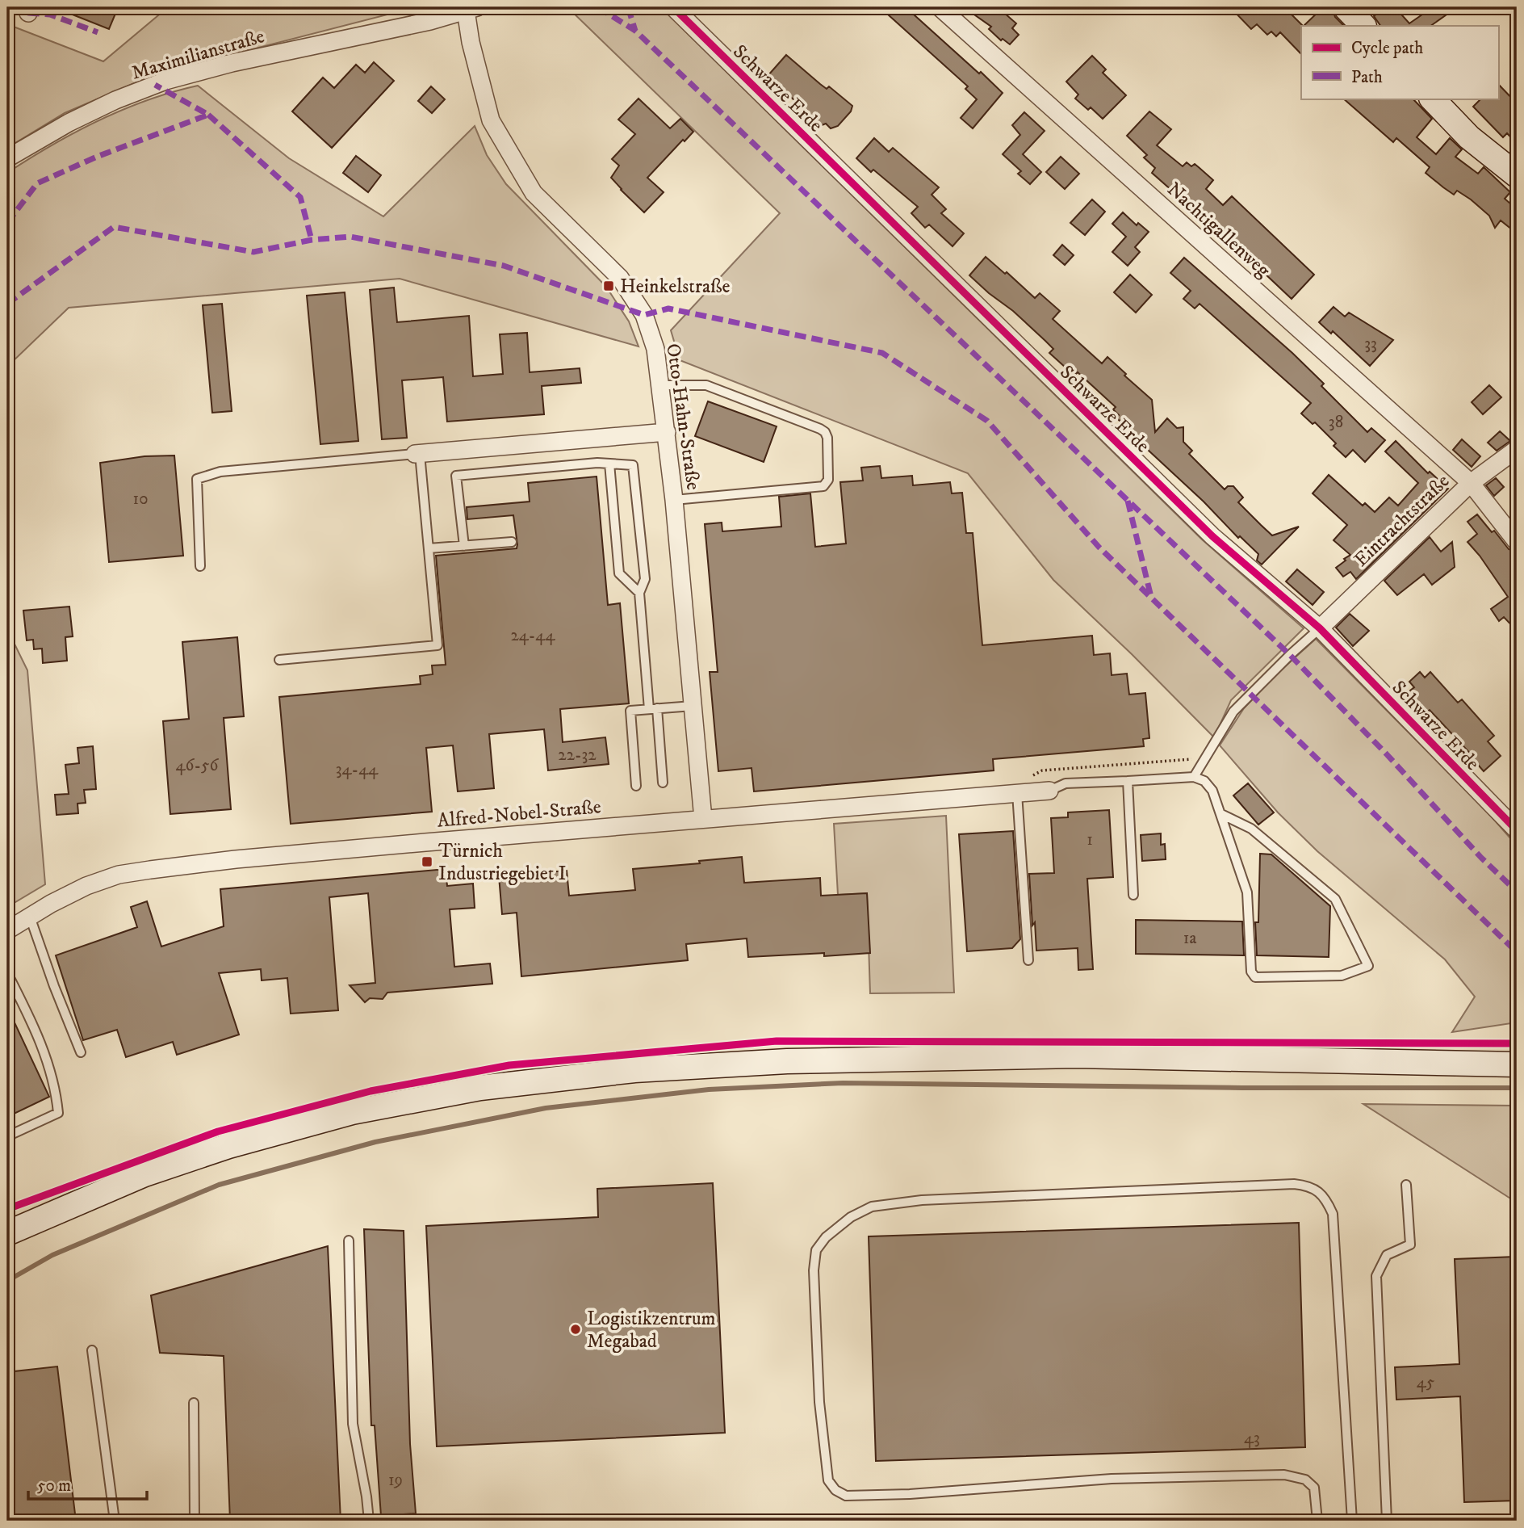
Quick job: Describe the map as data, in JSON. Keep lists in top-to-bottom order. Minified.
{"streets":{"street":["Maximilianstraße","Schwarze Erde","Nachtigallenweg","Otto-Hahn-Straße","Eintrachtstraße","Alfred-Nobel-Straße"]},"crossings":[["Maximilianstraße","Otto-Hahn-Straße"],["Schwarze Erde","Eintrachtstraße"],["Nachtigallenweg","Eintrachtstraße"],["Otto-Hahn-Straße","Alfred-Nobel-Straße"]],"places":{"transit":["Heinkelstraße","Türnich Industriegebiet I"],"other":["Logistikzentrum Megabad"]},"house_numbers":["33","38","10","24-44","22-32","46-56","34-44","1","1a","45","43","19"],"legend":["Cycle path","Path"],"scale_bar":"50 m"}
